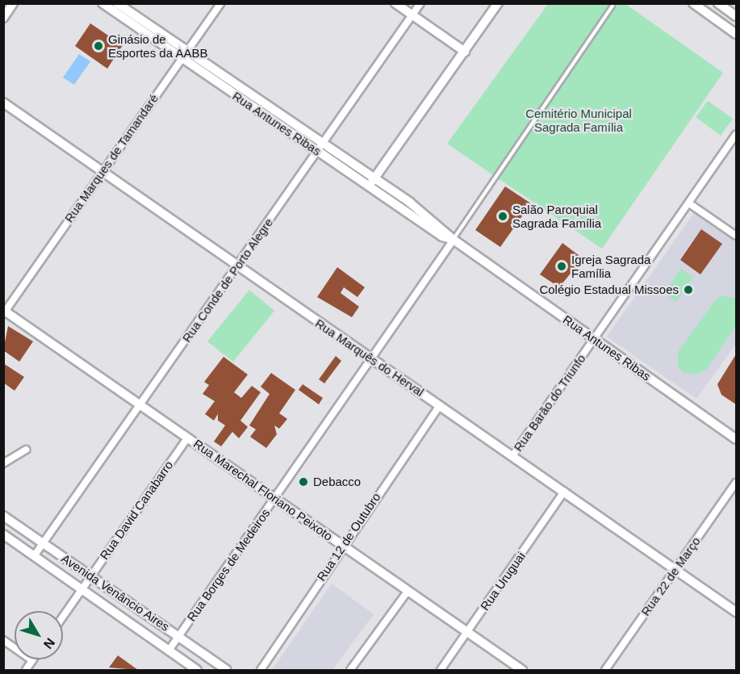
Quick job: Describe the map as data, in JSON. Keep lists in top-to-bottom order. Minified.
{"streets":{"street":["Rua Antunes Ribas","Rua Marques de Tamandaré","Rua Conde de Porto Alegre","Rua Marquês do Herval","Rua Barão do Triunfo","Rua Marechal Floriano Peixoto","Rua David Canabarro","Rua 12 de Outubro","Rua Borges de Medeiros","Rua 22 de Março","Rua Uruguai","Avenida Venâncio Aires"]},"crossings":[["Rua Antunes Ribas","Rua Marques de Tamandaré"],["Rua Antunes Ribas","Rua Conde de Porto Alegre"],["Rua Antunes Ribas","Rua Barão do Triunfo"],["Rua Antunes Ribas","Rua Borges de Medeiros"],["Rua Marques de Tamandaré","Rua Marquês do Herval"],["Rua Marques de Tamandaré","Rua Marechal Floriano Peixoto"],["Rua Conde de Porto Alegre","Rua Marquês do Herval"],["Rua Conde de Porto Alegre","Rua Marechal Floriano Peixoto"],["Rua Conde de Porto Alegre","Avenida Venâncio Aires"],["Rua Marquês do Herval","Rua Barão do Triunfo"],["Rua Marquês do Herval","Rua 12 de Outubro"],["Rua Marquês do Herval","Rua Borges de Medeiros"],["Rua Marquês do Herval","Rua 22 de Março"],["Rua Marquês do Herval","Rua Uruguai"],["Rua Marechal Floriano Peixoto","Rua David Canabarro"],["Rua Marechal Floriano Peixoto","Rua 12 de Outubro"],["Rua Marechal Floriano Peixoto","Rua Borges de Medeiros"],["Rua Marechal Floriano Peixoto","Rua Uruguai"],["Rua David Canabarro","Avenida Venâncio Aires"],["Rua Borges de Medeiros","Avenida Venâncio Aires"]],"parks":["Cemitério Municipal Sagrada Família"],"places":["Ginásio de Esportes da AABB","Salão Paroquial Sagrada Família","Igreja Sagrada Família","Colégio Estadual Missoes","Debacco"],"north":"bottom right"}
